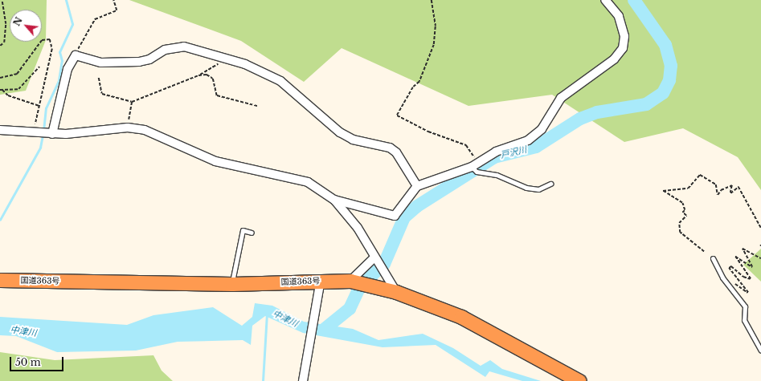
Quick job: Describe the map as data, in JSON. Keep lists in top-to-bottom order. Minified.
{"streets":{"highway":["国道363号"]},"water":["戸沢川","中津川"],"scale_bar":"50 m","north":"top left"}
